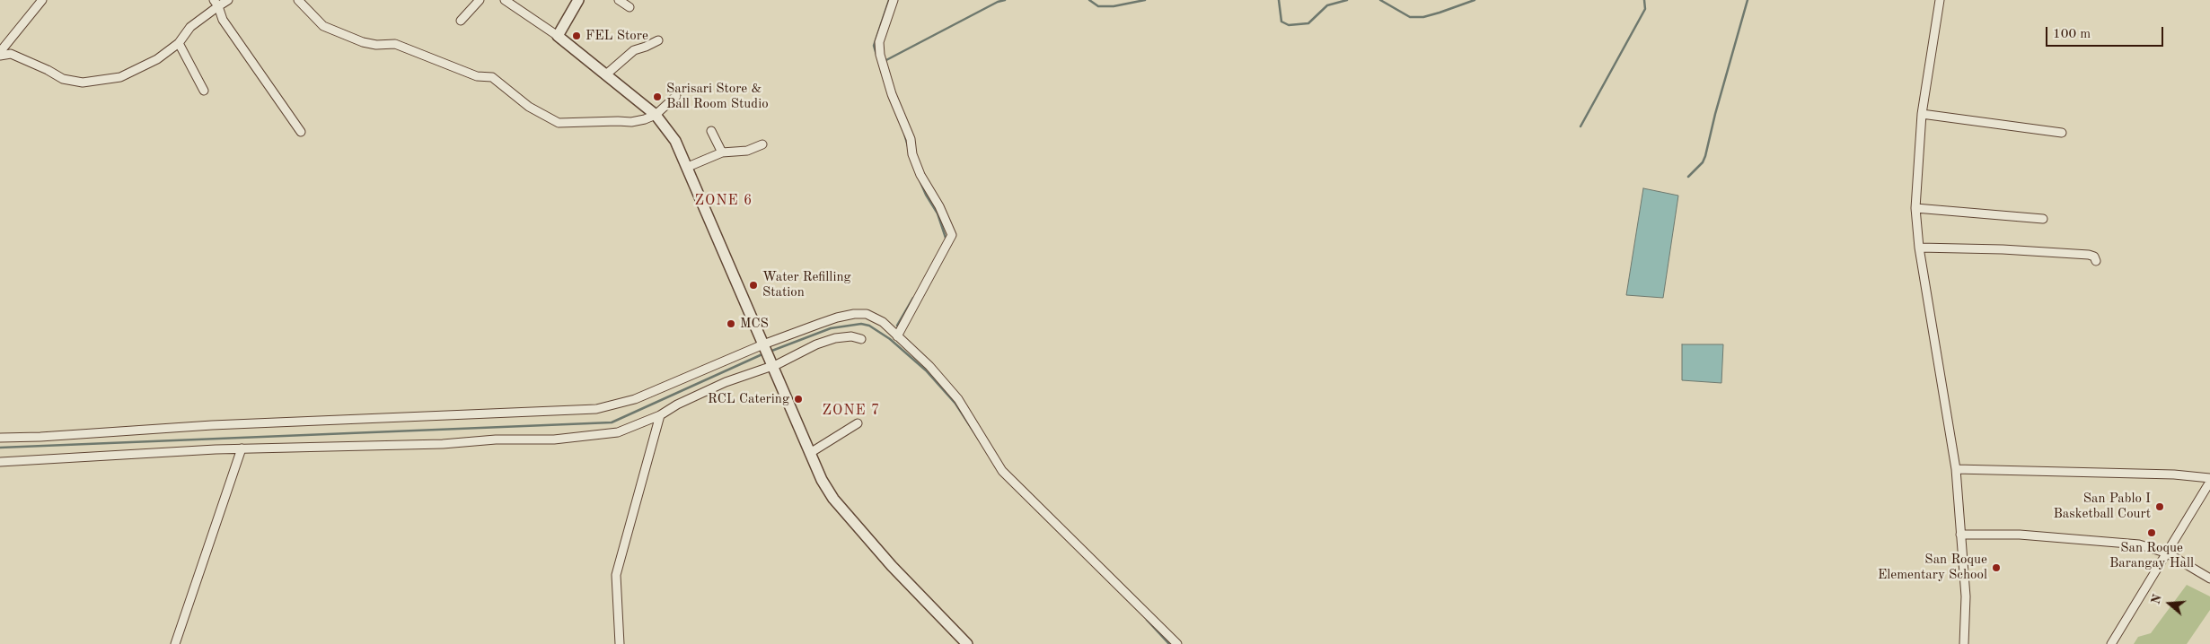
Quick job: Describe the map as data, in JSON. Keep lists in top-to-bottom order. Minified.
{"districts":["ZONE 6","ZONE 7"],"places":["FEL Store","Sarisari Store & Ball Room Studio","Water Refilling Station","MCS","RCL Catering","San Pablo I Basketball Court","San Roque Barangay Hall","San Roque Elementary School"],"scale_bar":"100 m","north":"left"}
